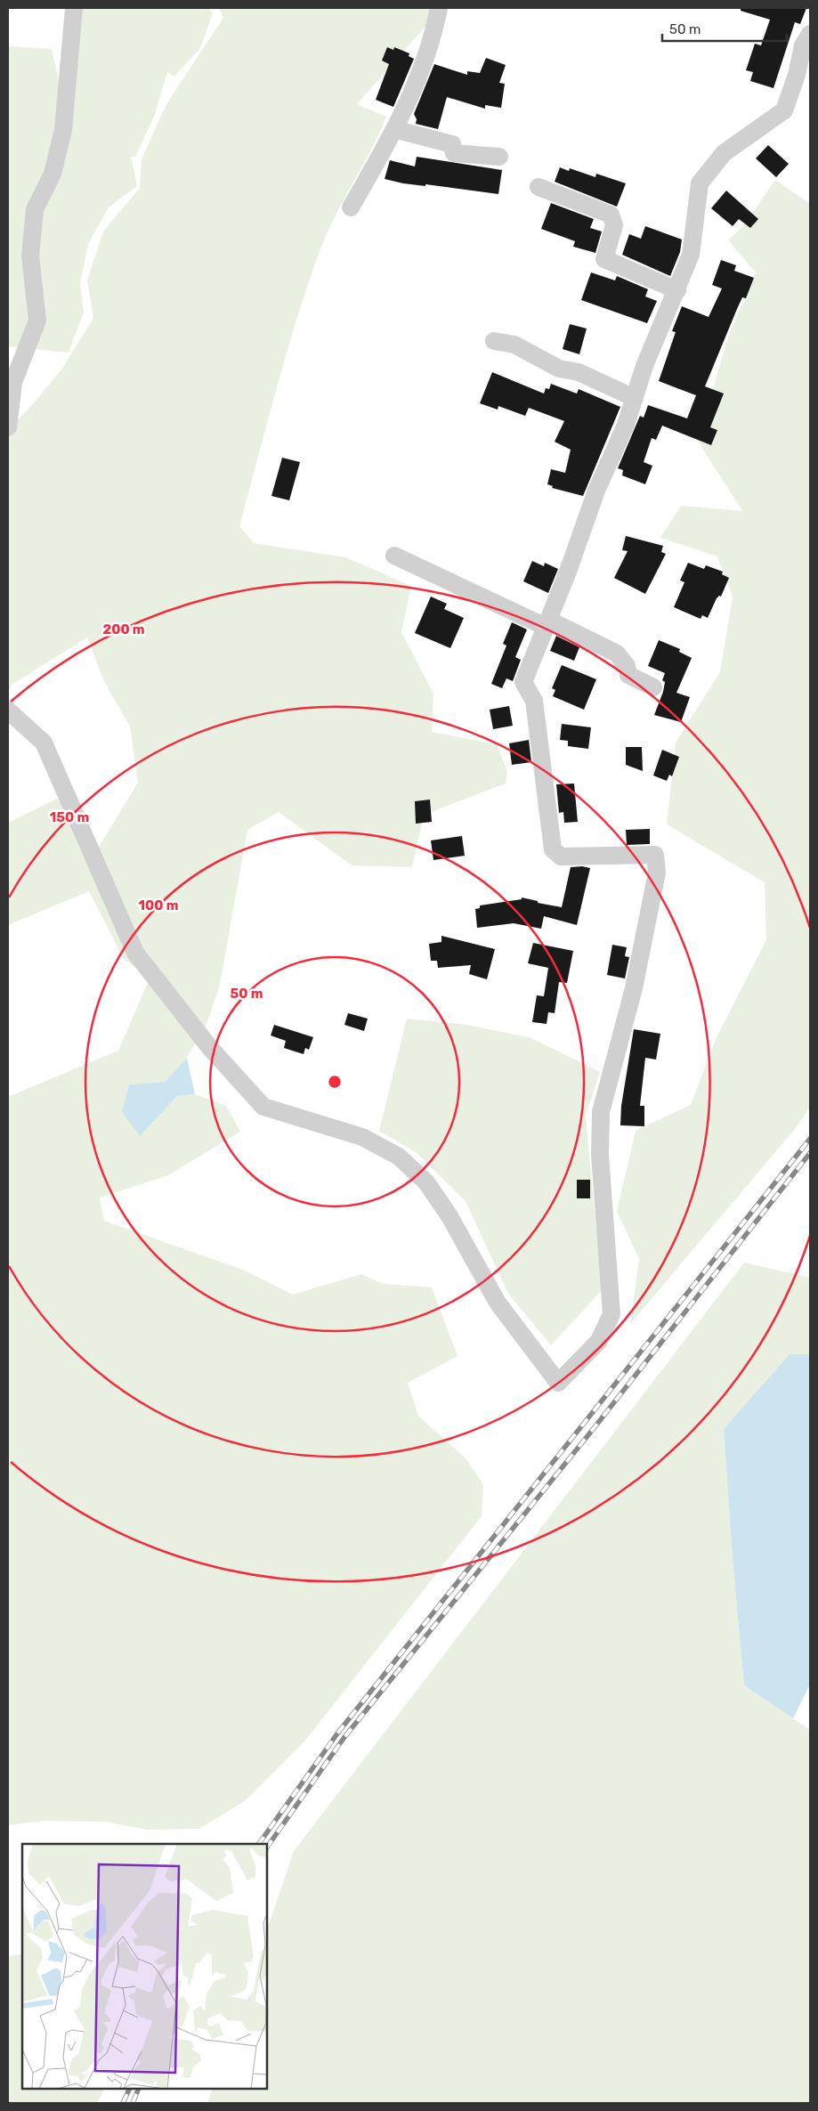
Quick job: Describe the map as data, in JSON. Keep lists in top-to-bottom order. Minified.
{"scale_bar":"50 m","rings":["200 m","150 m","100 m","50 m"]}
